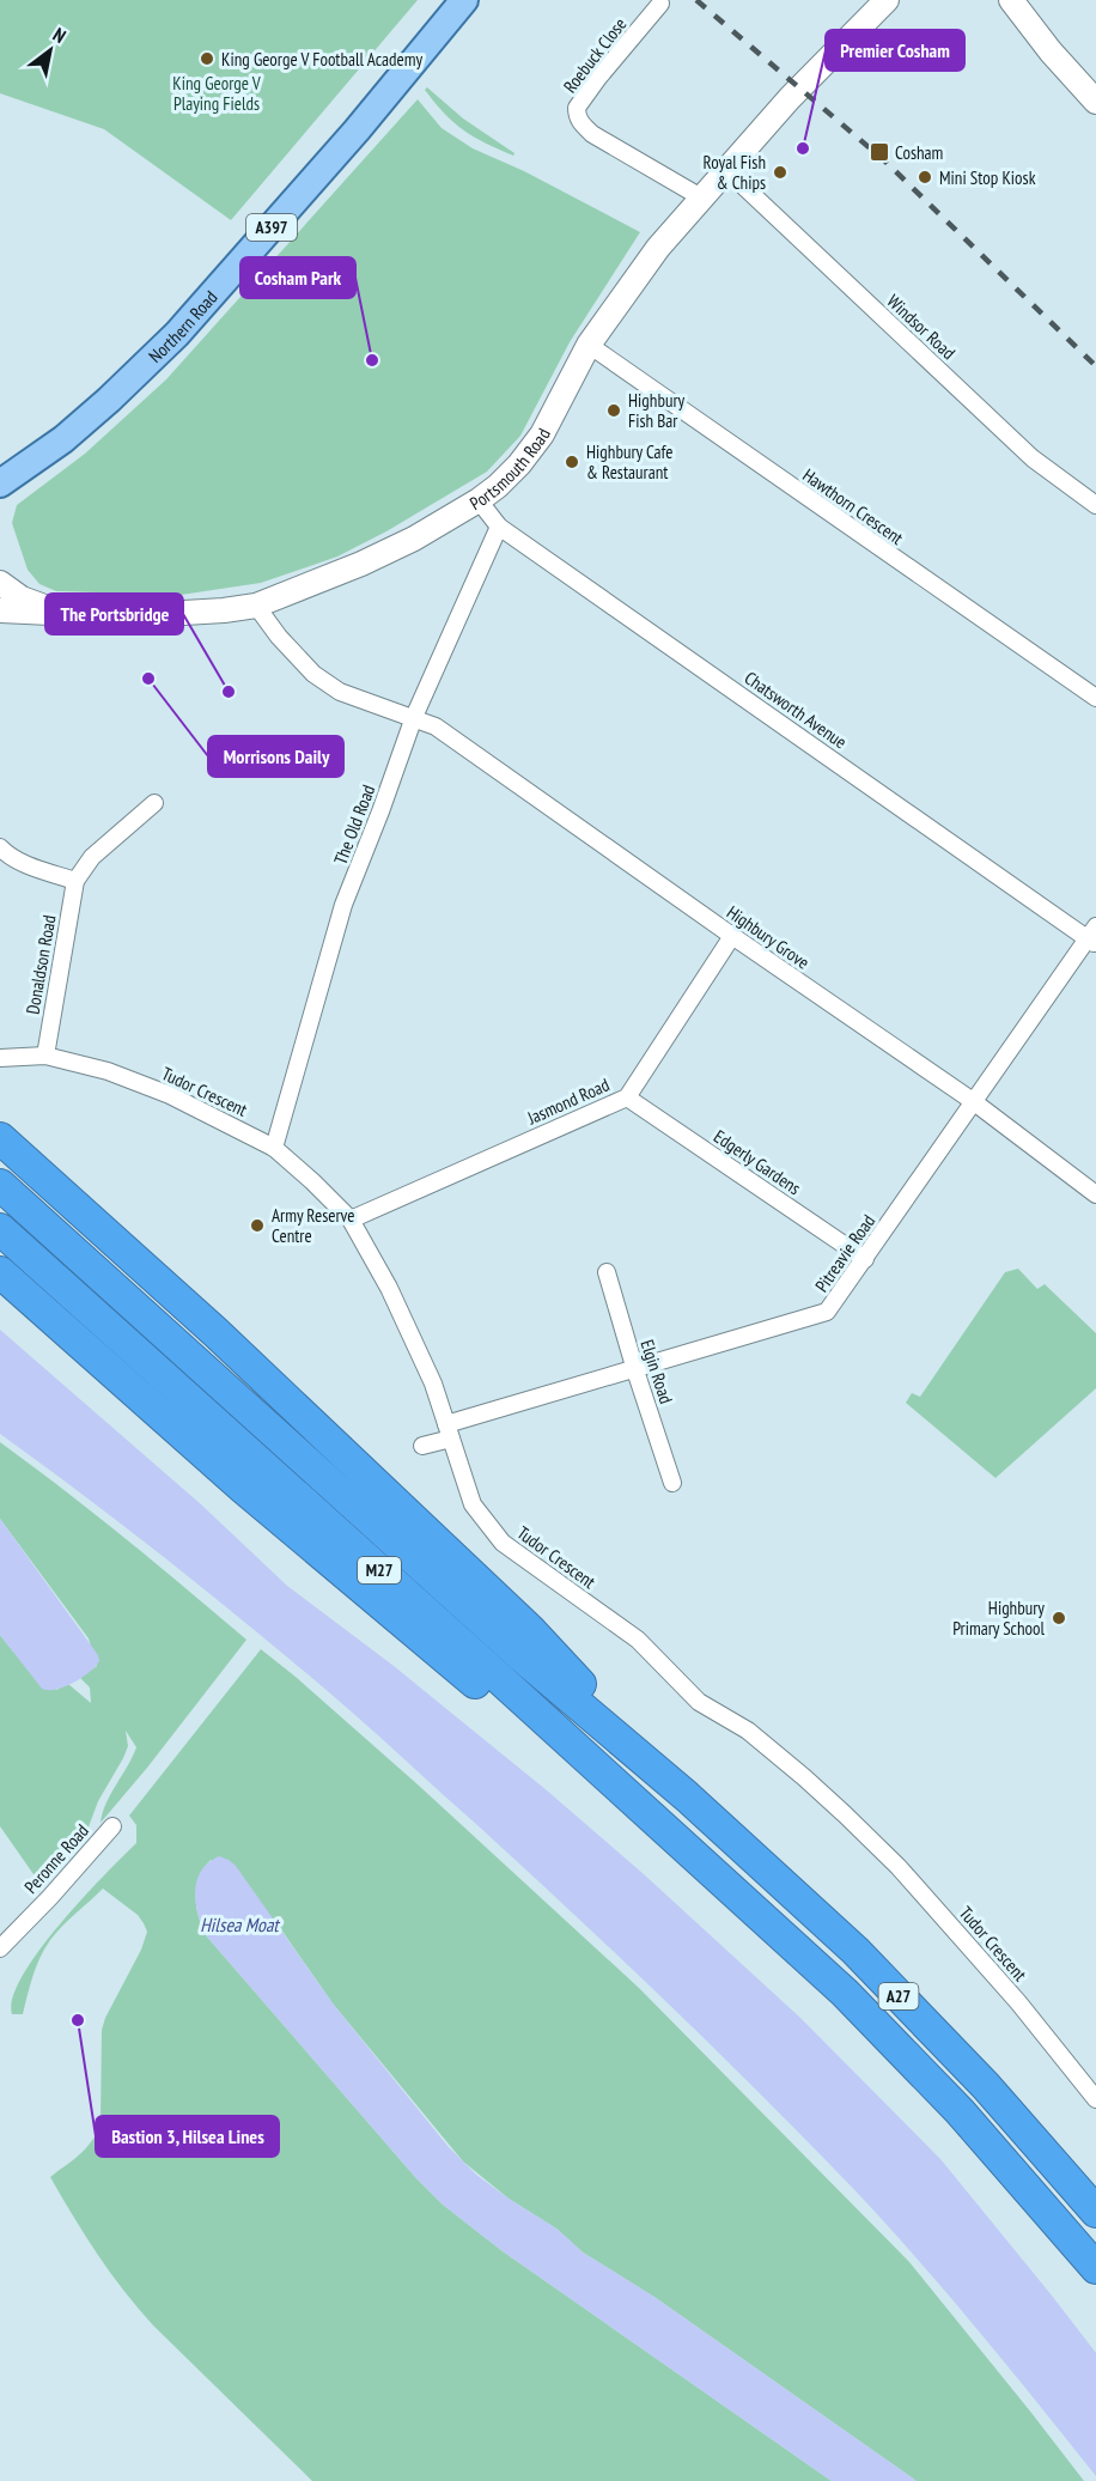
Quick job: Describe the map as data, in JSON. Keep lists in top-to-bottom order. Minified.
{"streets":{"highway":["M27","A27"],"main road":["A397","Northern Road"],"street":["Roebuck Close","Windsor Road","Portsmouth Road","Hawthorn Crescent","Chatsworth Avenue","The Old Road","Highbury Grove","Donaldson Road","Tudor Crescent","Jasmond Road","Edgerly Gardens","Pitreavie Road","Elgin Road","Peronne Road"]},"crossings":[["Roebuck Close","Portsmouth Road"],["Windsor Road","Portsmouth Road"],["Portsmouth Road","Hawthorn Crescent"],["Portsmouth Road","Chatsworth Avenue"],["Portsmouth Road","Highbury Grove"],["Chatsworth Avenue","The Old Road"],["Chatsworth Avenue","Pitreavie Road"],["The Old Road","Highbury Grove"],["The Old Road","Tudor Crescent"],["Highbury Grove","Jasmond Road"],["Highbury Grove","Pitreavie Road"],["Donaldson Road","Tudor Crescent"],["Tudor Crescent","Jasmond Road"],["Tudor Crescent","Pitreavie Road"],["Jasmond Road","Edgerly Gardens"],["Edgerly Gardens","Pitreavie Road"],["Pitreavie Road","Elgin Road"],["M27","A27"]],"water":["Hilsea Moat"],"parks":["King George V Playing Fields"],"places":{"other":["King George V Football Academy","Premier Cosham","Royal Fish & Chips","Mini Stop Kiosk","Cosham Park","Highbury Fish Bar","Highbury Cafe & Restaurant","Morrisons Daily","The Portsbridge","Army Reserve Centre","Highbury Primary School","Bastion 3, Hilsea Lines"],"transit":["Cosham"]},"north":"top right"}
